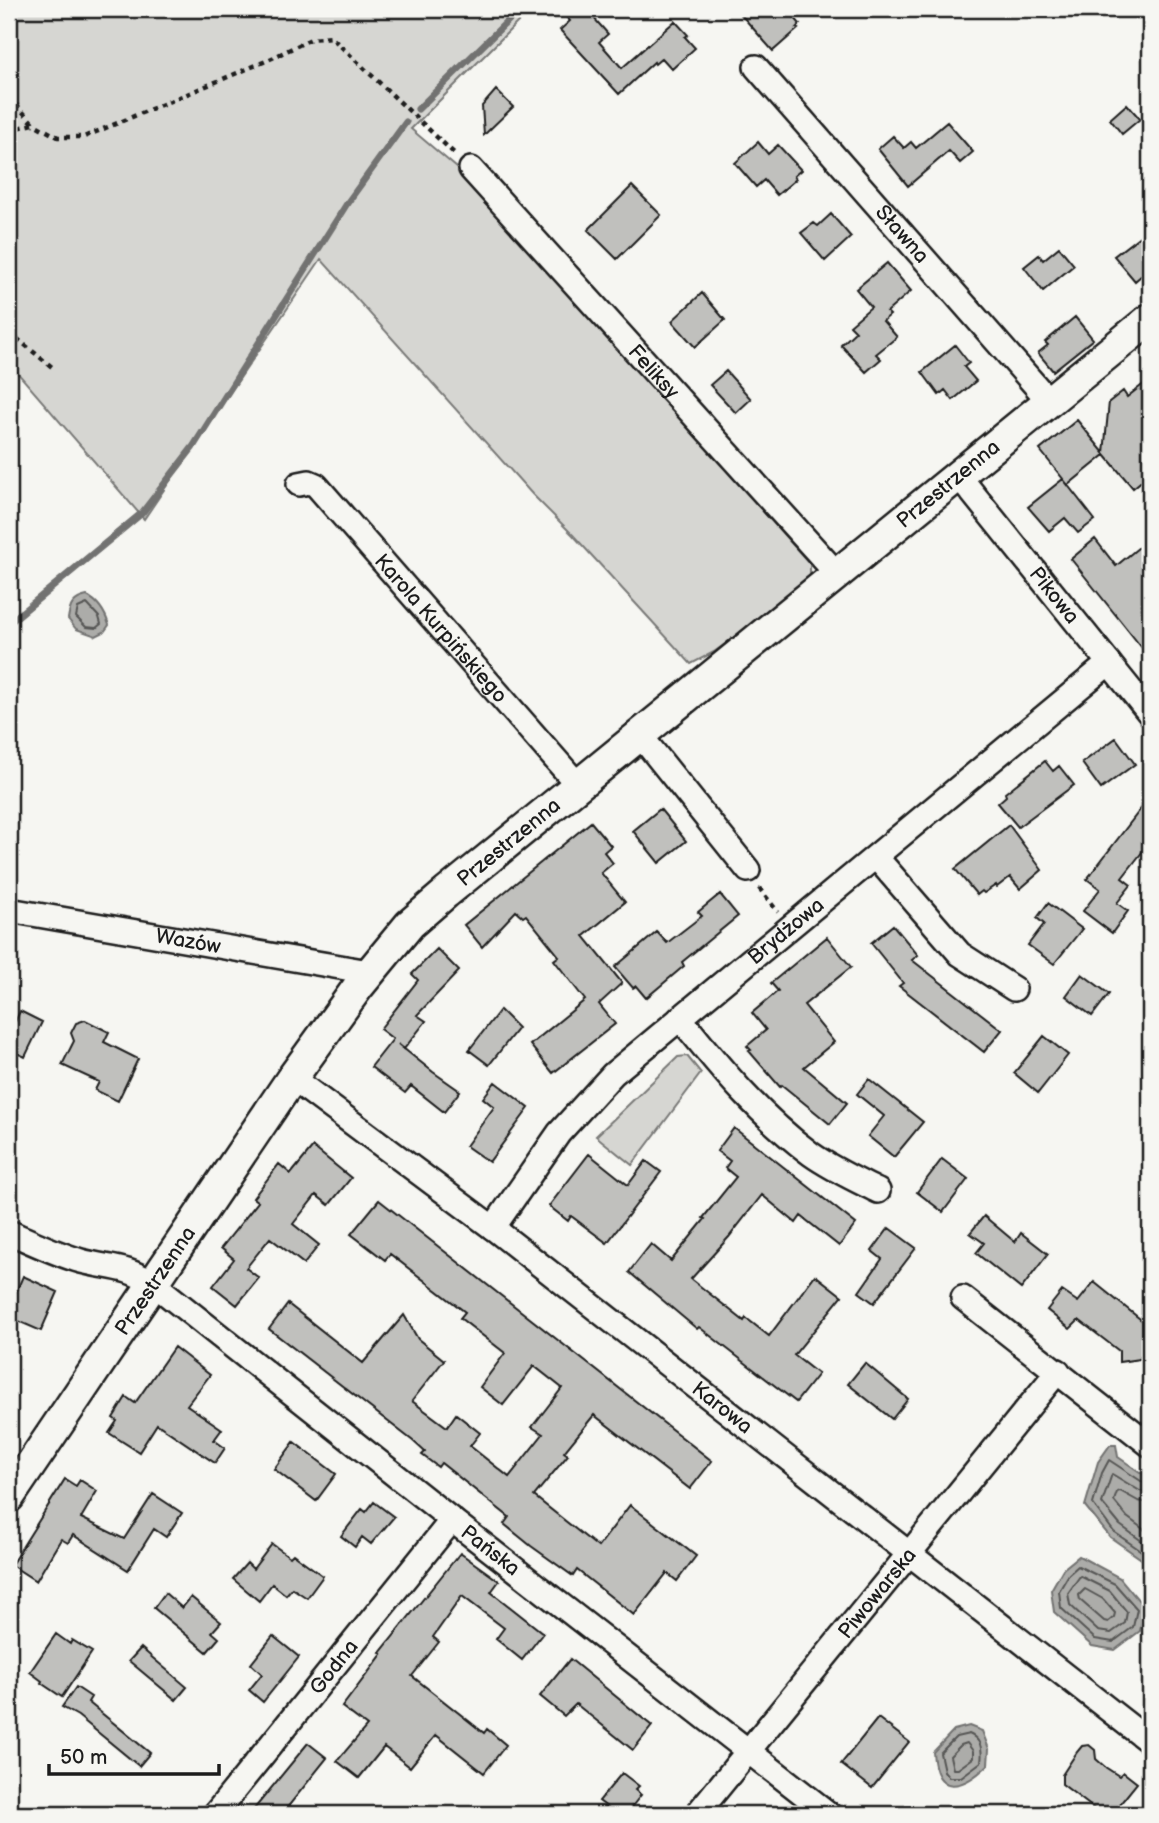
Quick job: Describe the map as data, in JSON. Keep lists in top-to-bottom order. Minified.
{"streets":{"street":["Sławna","Feliksy","Przestrzenna","Pikowa","Karola Kurpińskiego","Brydżowa","Wazów","Karowa","Pańska","Piwowarska","Godna"]},"crossings":[["Sławna","Przestrzenna"],["Feliksy","Przestrzenna"],["Przestrzenna","Pikowa"],["Przestrzenna","Karola Kurpińskiego"],["Przestrzenna","Wazów"],["Przestrzenna","Karowa"],["Przestrzenna","Pańska"],["Pikowa","Brydżowa"],["Brydżowa","Karowa"],["Karowa","Piwowarska"],["Pańska","Piwowarska"],["Pańska","Godna"]],"scale_bar":"50 m"}
